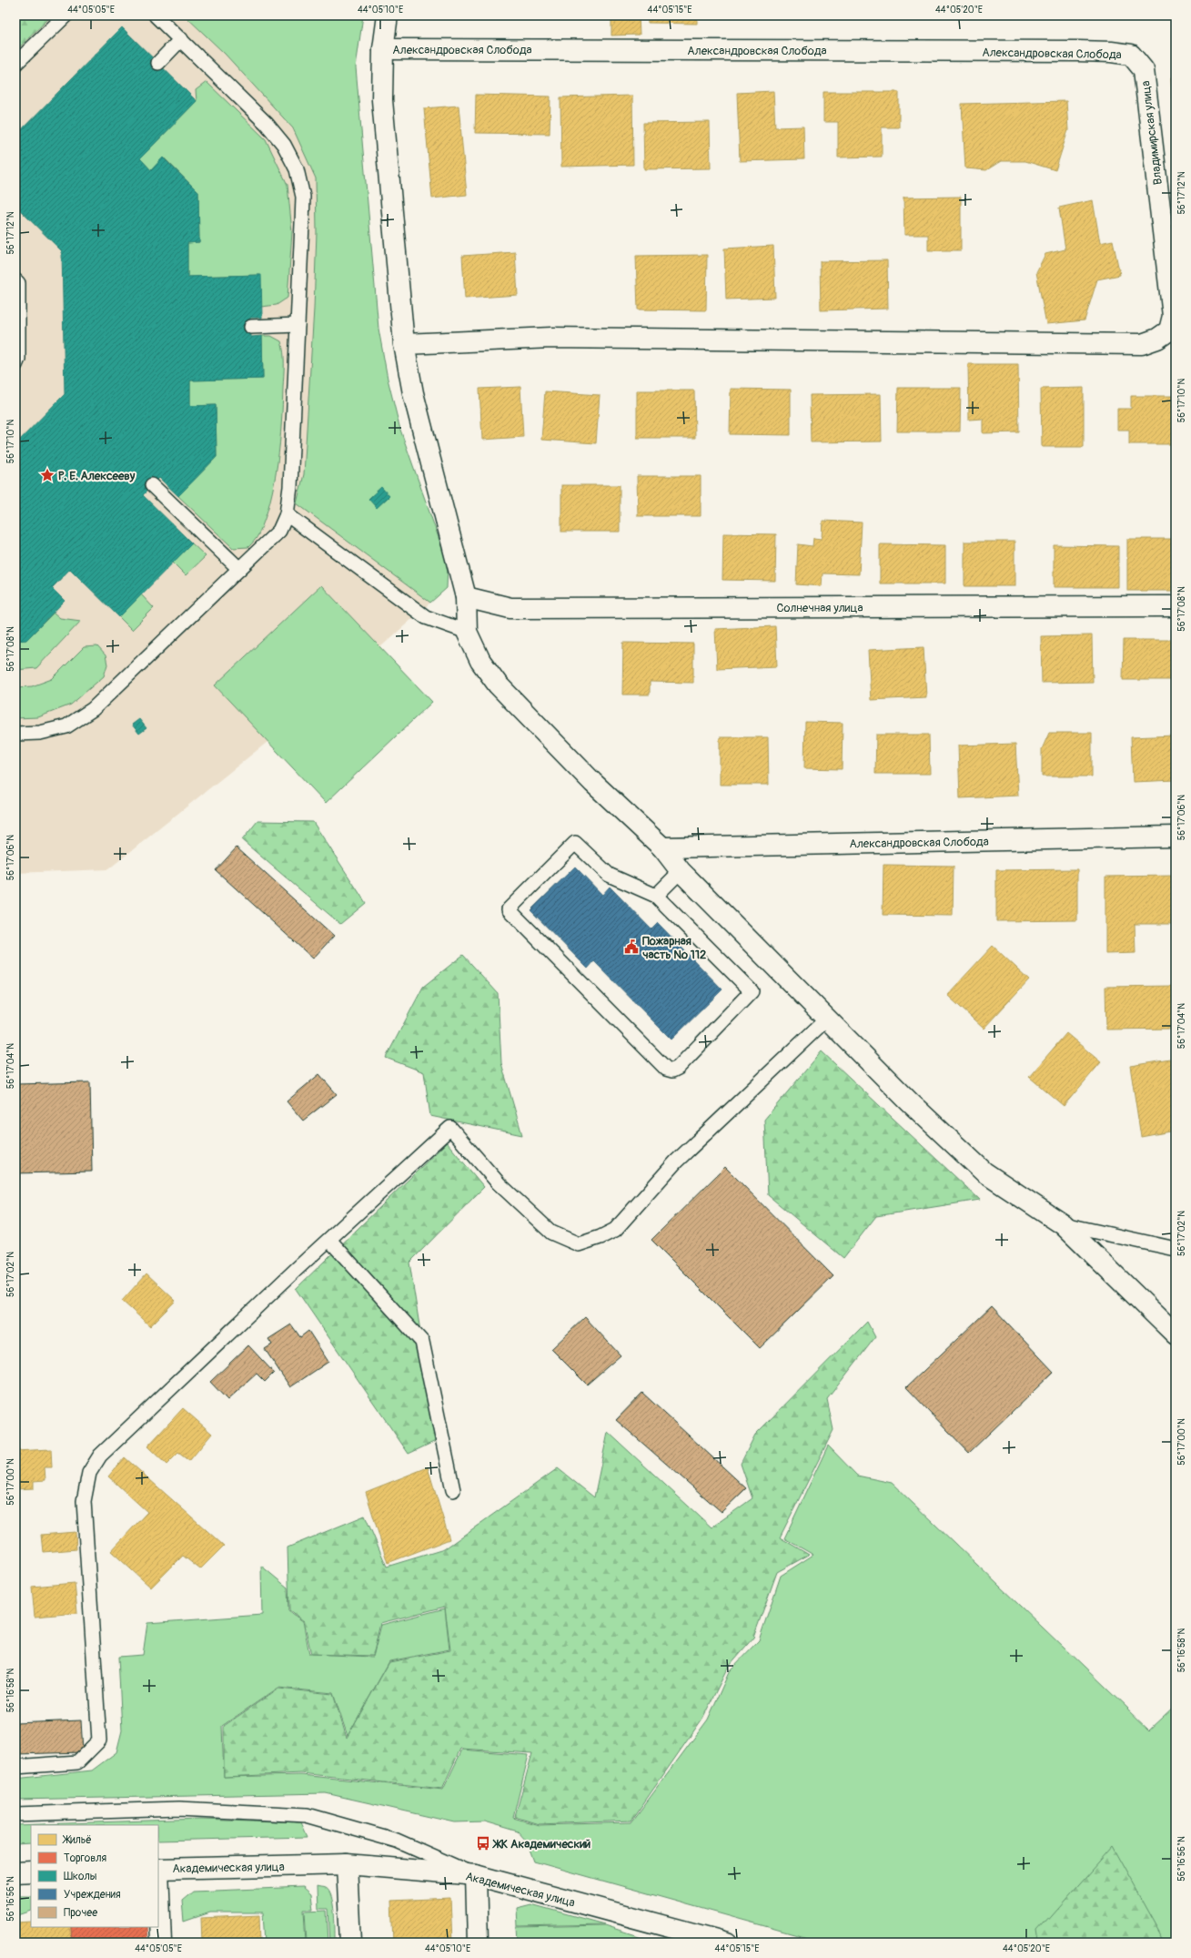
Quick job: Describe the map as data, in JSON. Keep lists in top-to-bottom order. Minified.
{"streets":{"street":["Александровская Слобода","Владимирская улица","Солнечная улица","Академическая улица"]},"crossings":[["Александровская Слобода","Владимирская улица"]],"places":{"place":["Р. Е. Алексееву"],"public building":["Пожарная часть № 112"],"bus stop":["ЖК Академический"]},"legend":["Жильё","Торговля","Школы","Учреждения","Прочее"],"coordinates":["44°05'05\"E","44°05'10\"E","44°05'15\"E","44°05'20\"E","56°17'12\"N","56°17'10\"N","56°17'08\"N","56°17'06\"N","56°17'04\"N","56°17'02\"N","56°17'00\"N","56°16'58\"N","56°16'56\"N"]}
